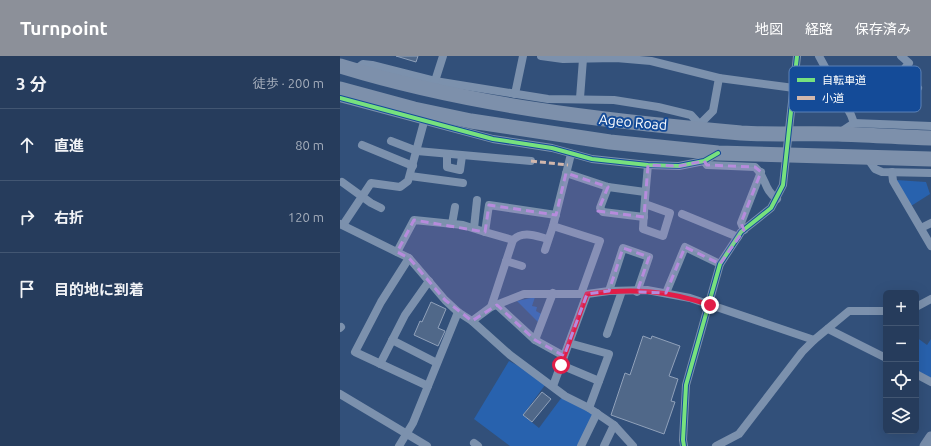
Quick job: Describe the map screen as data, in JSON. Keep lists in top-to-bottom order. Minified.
{"streets":{"highway":["Ageo Road"]},"legend":["自転車道","小道"],"page":{"header":"Turnpoint","nav":["地図","経路","保存済み"],"heading":["3 分","徒歩 · 200 m"],"list":[["直進","80 m"],["右折","120 m"],"目的地に到着"],"map_buttons":["+","−"]}}
